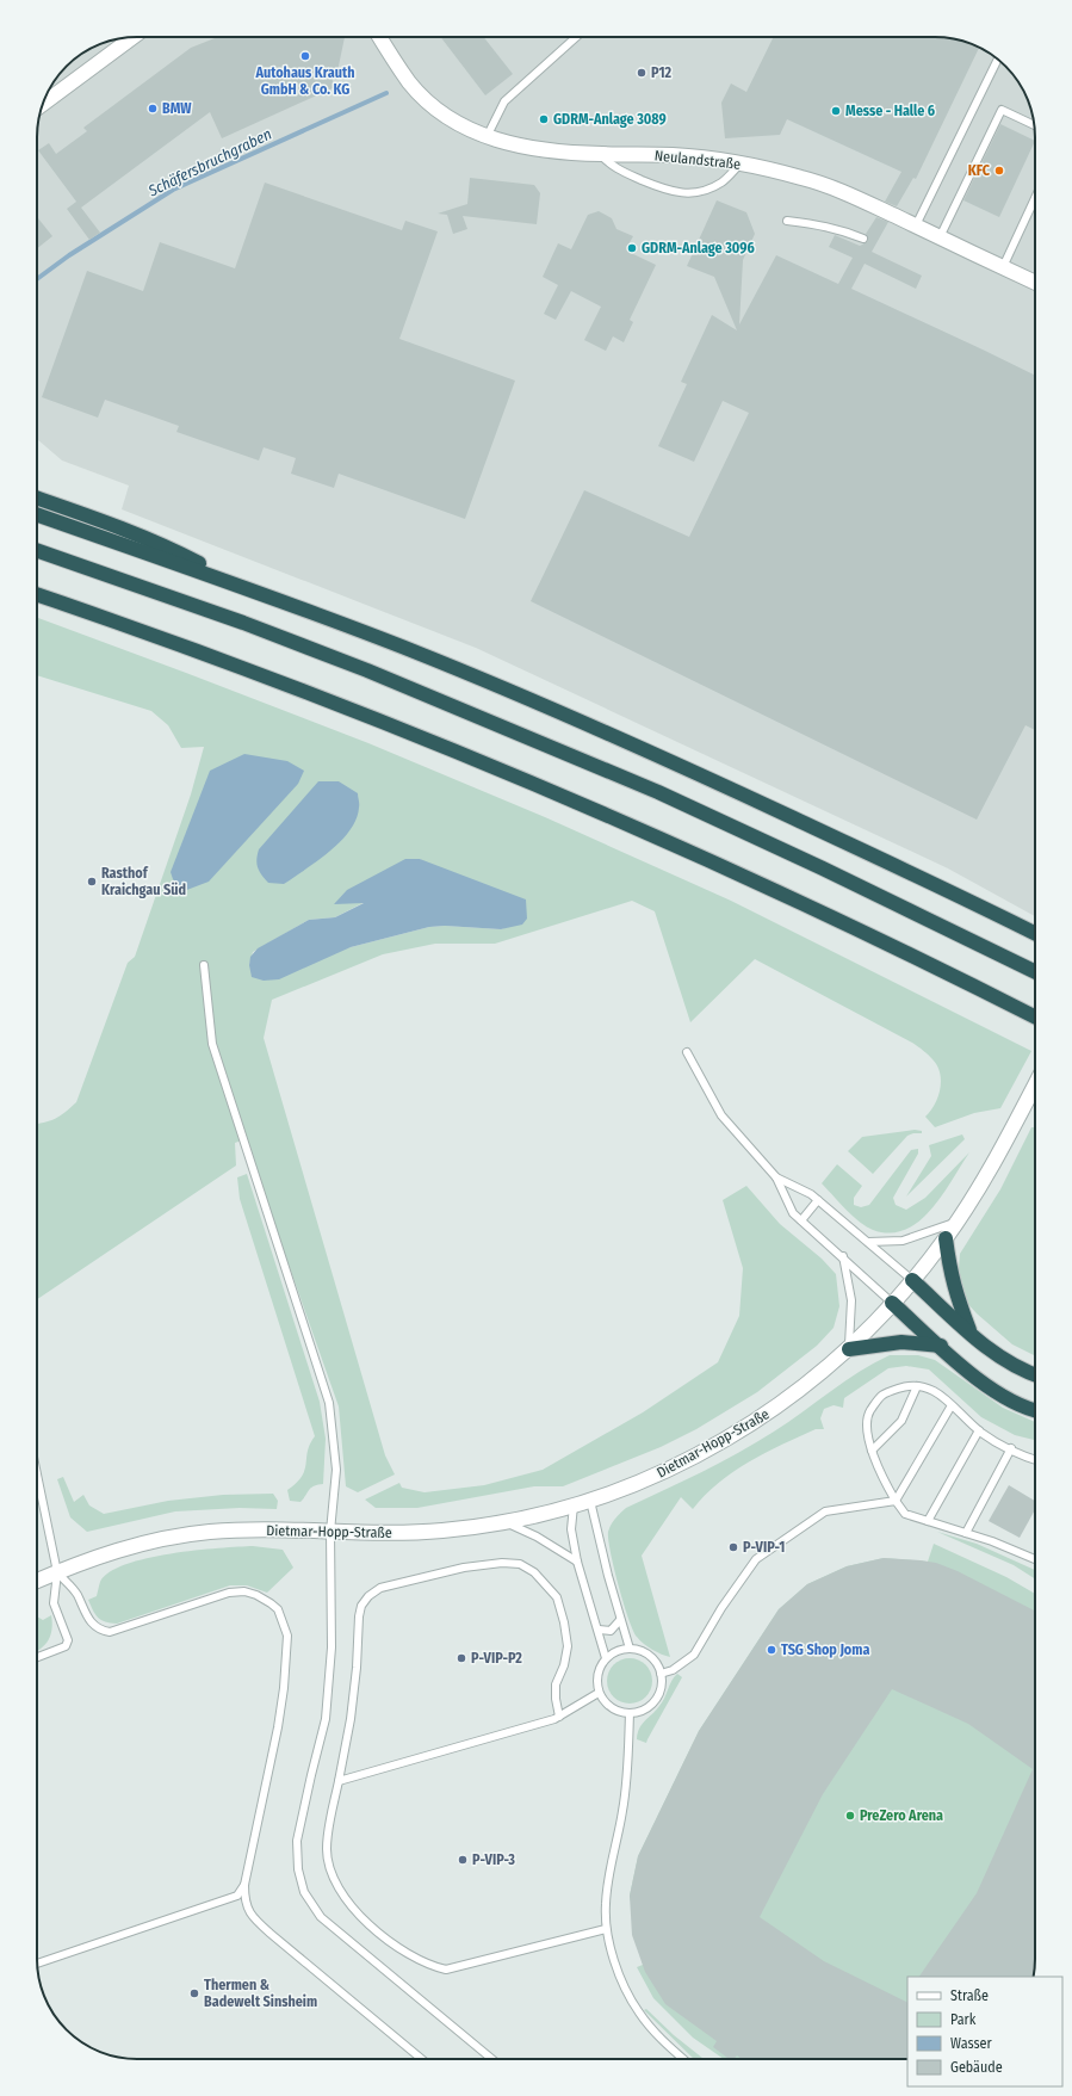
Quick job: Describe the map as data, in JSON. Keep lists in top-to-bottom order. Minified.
{"streets":{"street":["Neulandstraße","Dietmar-Hopp-Straße"]},"water":["Schäfersbruchgraben"],"places":["Autohaus Krauth GmbH & Co. KG","P12","BMW","Messe - Halle 6","GDRM-Anlage 3089","KFC","GDRM-Anlage 3096","Rasthof Kraichgau Süd","P-VIP-1","TSG Shop Joma","P-VIP-P2","PreZero Arena","P-VIP-3","Thermen & Badewelt Sinsheim"],"legend":["Straße","Park","Wasser","Gebäude"]}
